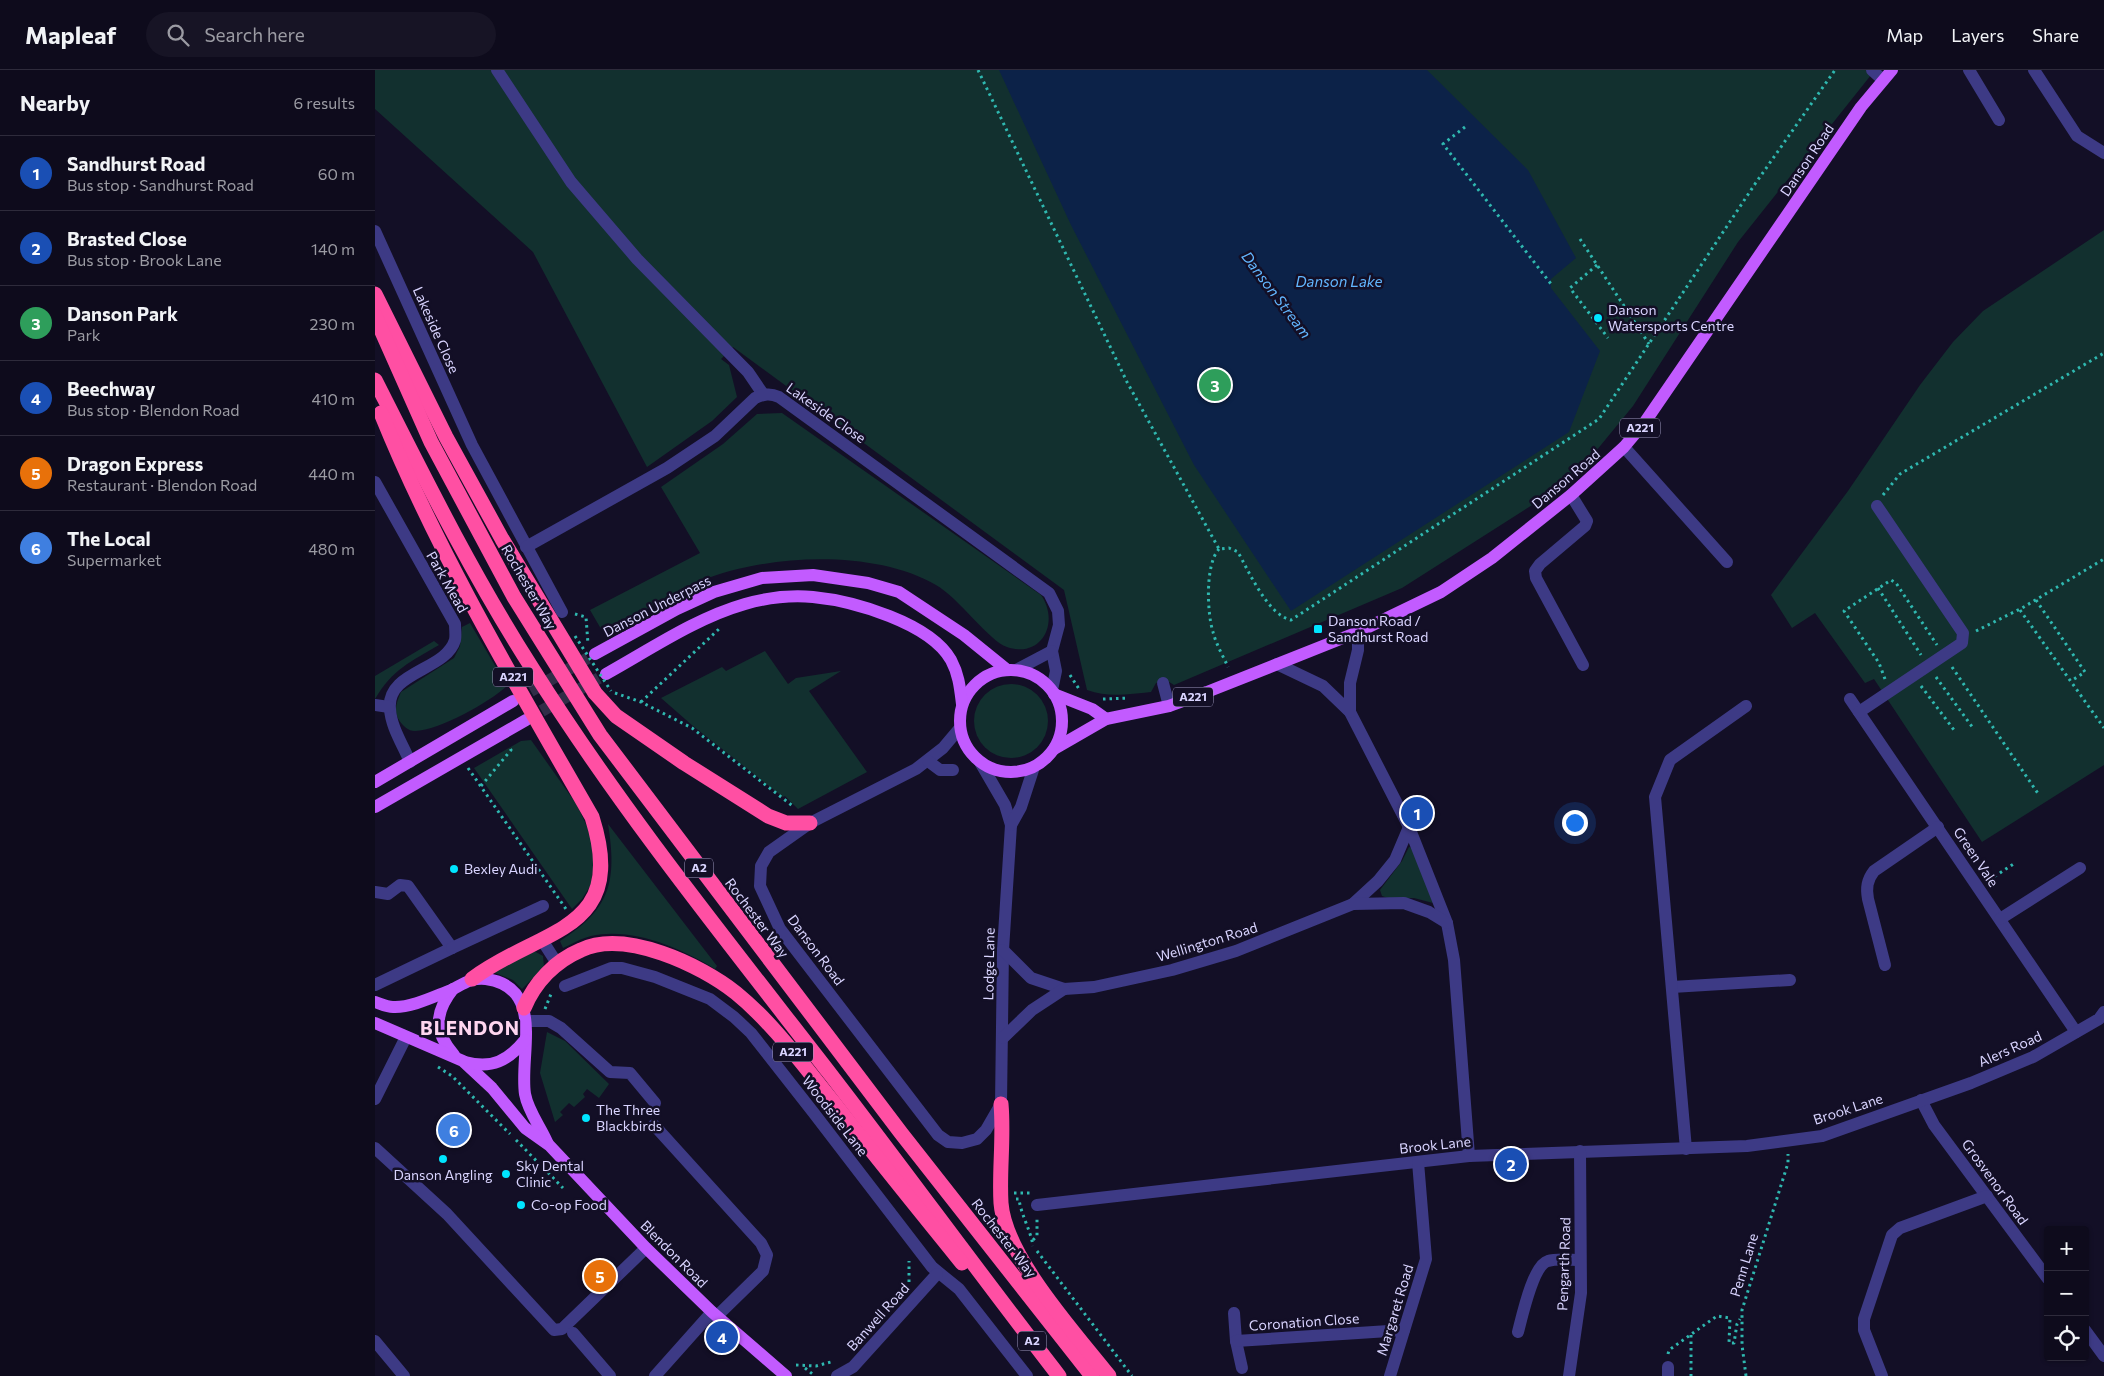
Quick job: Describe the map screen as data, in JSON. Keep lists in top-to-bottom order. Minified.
{"streets":{"highway":["A221","Rochester Way","A2"],"main road":["Danson Road","Danson Underpass","Blendon Road"],"street":["Lakeside Close","Park Mead","Green Vale","Wellington Road","Lodge Lane","Alers Road","Brook Lane","Woodside Lane","Grosvenor Road","Pengarth Road","Margaret Road","Banwell Road","Coronation Close"],"path":["Penn Lane"]},"crossings":[["Danson Road","Lakeside Close"],["Danson Road","Danson Underpass"],["Danson Road","Lodge Lane"],["Lakeside Close","Danson Underpass"],["Lakeside Close","Lodge Lane"],["A221","A2"],["A221","Blendon Road"],["Danson Underpass","Lodge Lane"],["Green Vale","Alers Road"],["Wellington Road","Lodge Lane"],["Alers Road","Brook Lane"],["Alers Road","Grosvenor Road"],["Brook Lane","Grosvenor Road"],["Brook Lane","Pengarth Road"],["Brook Lane","Margaret Road"],["Woodside Lane","Banwell Road"],["Margaret Road","Coronation Close"]],"districts":["BLENDON"],"water":["Danson Lake","Danson Stream"],"places":{"other":["Danson Watersports Centre","Bexley Audi","The Three Blackbirds","Danson Angling","Sky Dental Clinic","Co-op Food"],"transit":["Danson Road / Sandhurst Road"]},"page":{"header":"Mapleaf","search":"Search here","nav":["Map","Layers","Share"],"heading":["Nearby","6 results"],"list":[{"mark":"1","name":"Sandhurst Road","note":"Bus stop · Sandhurst Road","value":"60 m"},{"mark":"2","name":"Brasted Close","note":"Bus stop · Brook Lane","value":"140 m"},{"mark":"3","name":"Danson Park","note":"Park","value":"230 m"},{"mark":"4","name":"Beechway","note":"Bus stop · Blendon Road","value":"410 m"},{"mark":"5","name":"Dragon Express","note":"Restaurant · Blendon Road","value":"440 m"},{"mark":"6","name":"The Local","note":"Supermarket","value":"480 m"}],"pins":["3","1","6","2","5","4"],"map_buttons":["+","−"]}}
